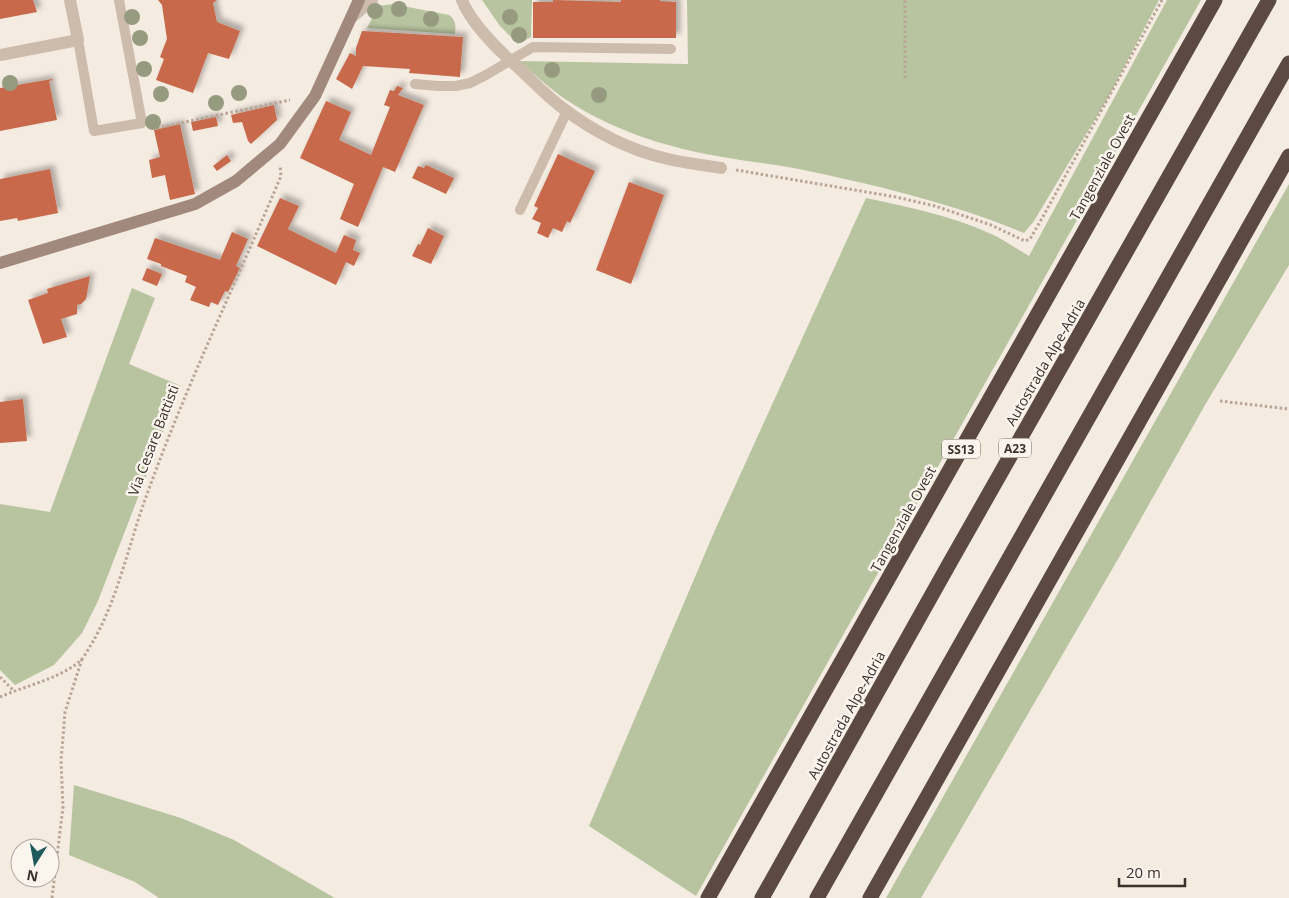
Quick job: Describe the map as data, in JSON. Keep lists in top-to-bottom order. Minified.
{"streets":{"highway":["Tangenziale Ovest","Autostrada Alpe-Adria","A23","SS13"],"path":["Via Cesare Battisti"]},"scale_bar":"20 m","north":"bottom"}
